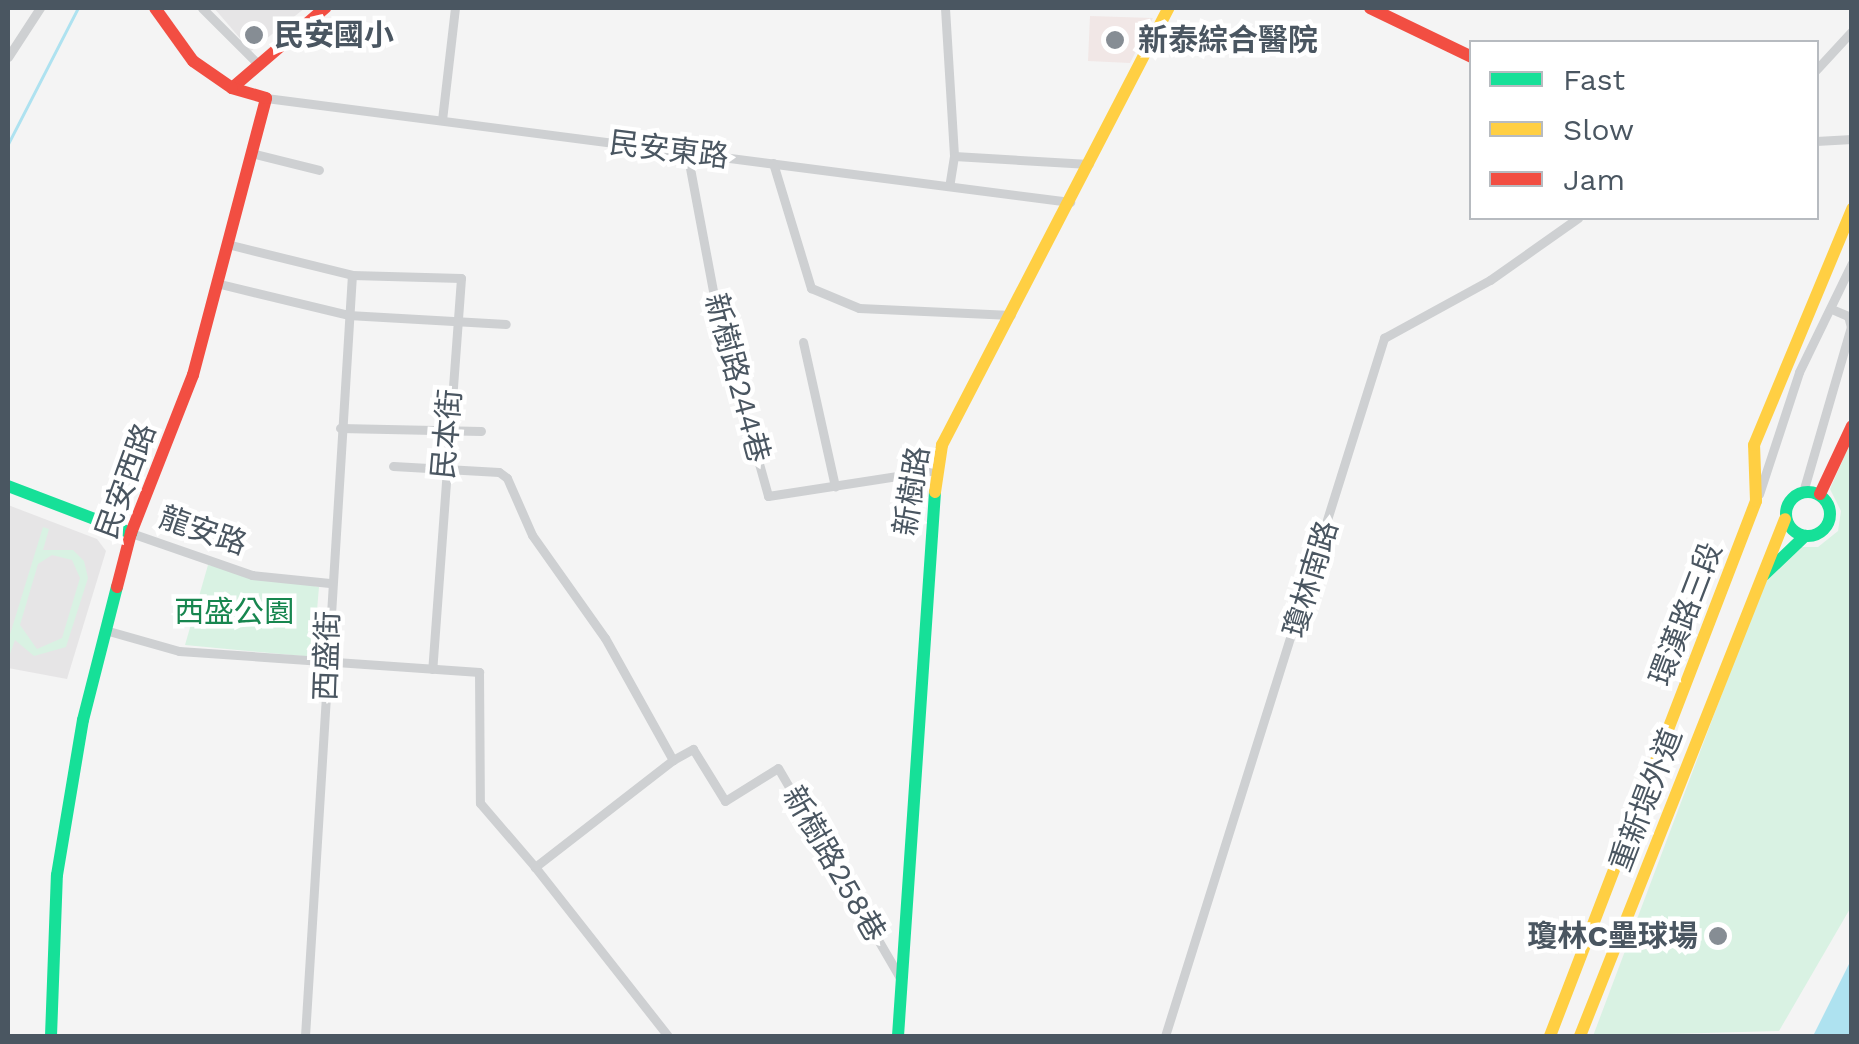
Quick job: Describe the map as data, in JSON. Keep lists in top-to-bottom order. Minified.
{"streets":{"street":["民安東路","新樹路244巷","民本街","民安西路","新樹路","龍安路","瓊林南路","環漢路三段","西盛街","重新堤外道","新樹路258巷"]},"crossings":[["民安東路","新樹路244巷"],["民安東路","民安西路"],["民安東路","新樹路"],["新樹路244巷","新樹路"],["民本街","西盛街"],["民安西路","龍安路"],["新樹路","新樹路258巷"],["龍安路","西盛街"]],"parks":["西盛公園"],"places":["民安國小","新泰綜合醫院","瓊林C壘球場"],"legend":["Fast","Slow","Jam"]}
